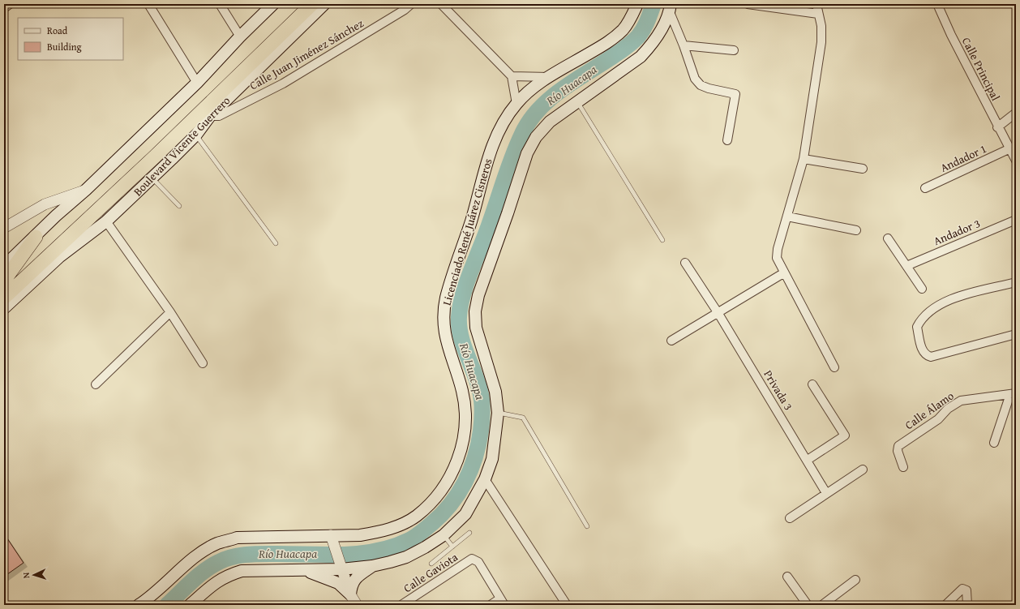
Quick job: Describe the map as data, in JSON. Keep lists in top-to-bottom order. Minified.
{"streets":{"highway":["Boulevard Vicente Guerrero"],"main road":["Licenciado René Juárez Cisneros"],"street":["Calle Juan Jiménez Sánchez","Calle Principal","Andador 1","Andador 3","Privada 3","Calle Álamo","Calle Gaviota"]},"crossings":[["Calle Juan Jiménez Sánchez","Boulevard Vicente Guerrero"],["Calle Principal","Andador 1"]],"water":["Río Huacapa"],"legend":["Road","Building"],"north":"left"}
